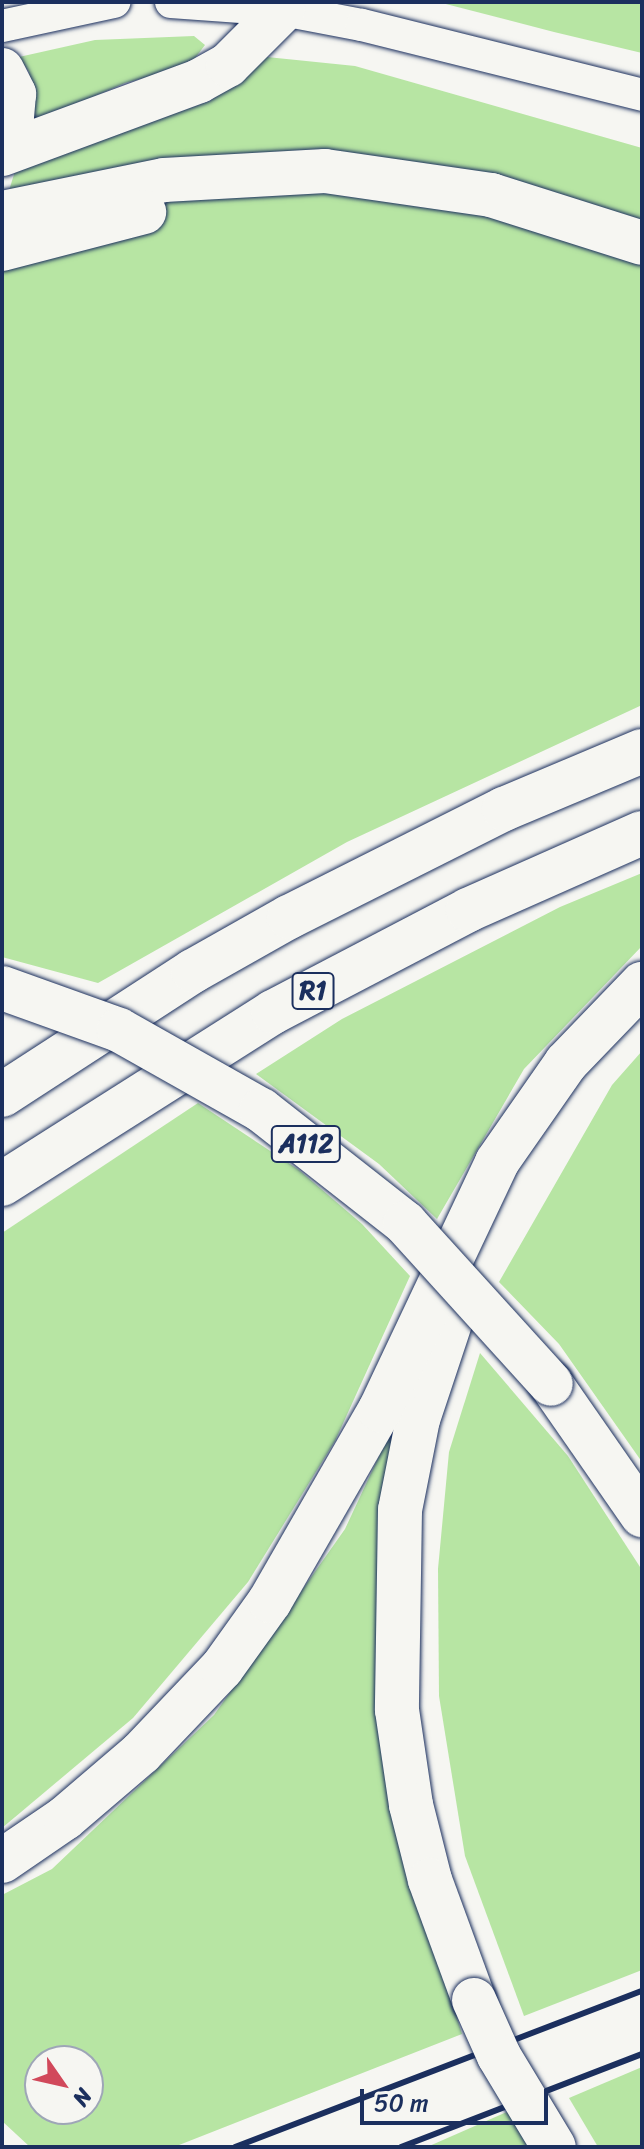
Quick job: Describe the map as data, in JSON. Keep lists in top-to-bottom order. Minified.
{"streets":{"highway":["R1","A112"]},"scale_bar":"50 m","north":"bottom right"}
